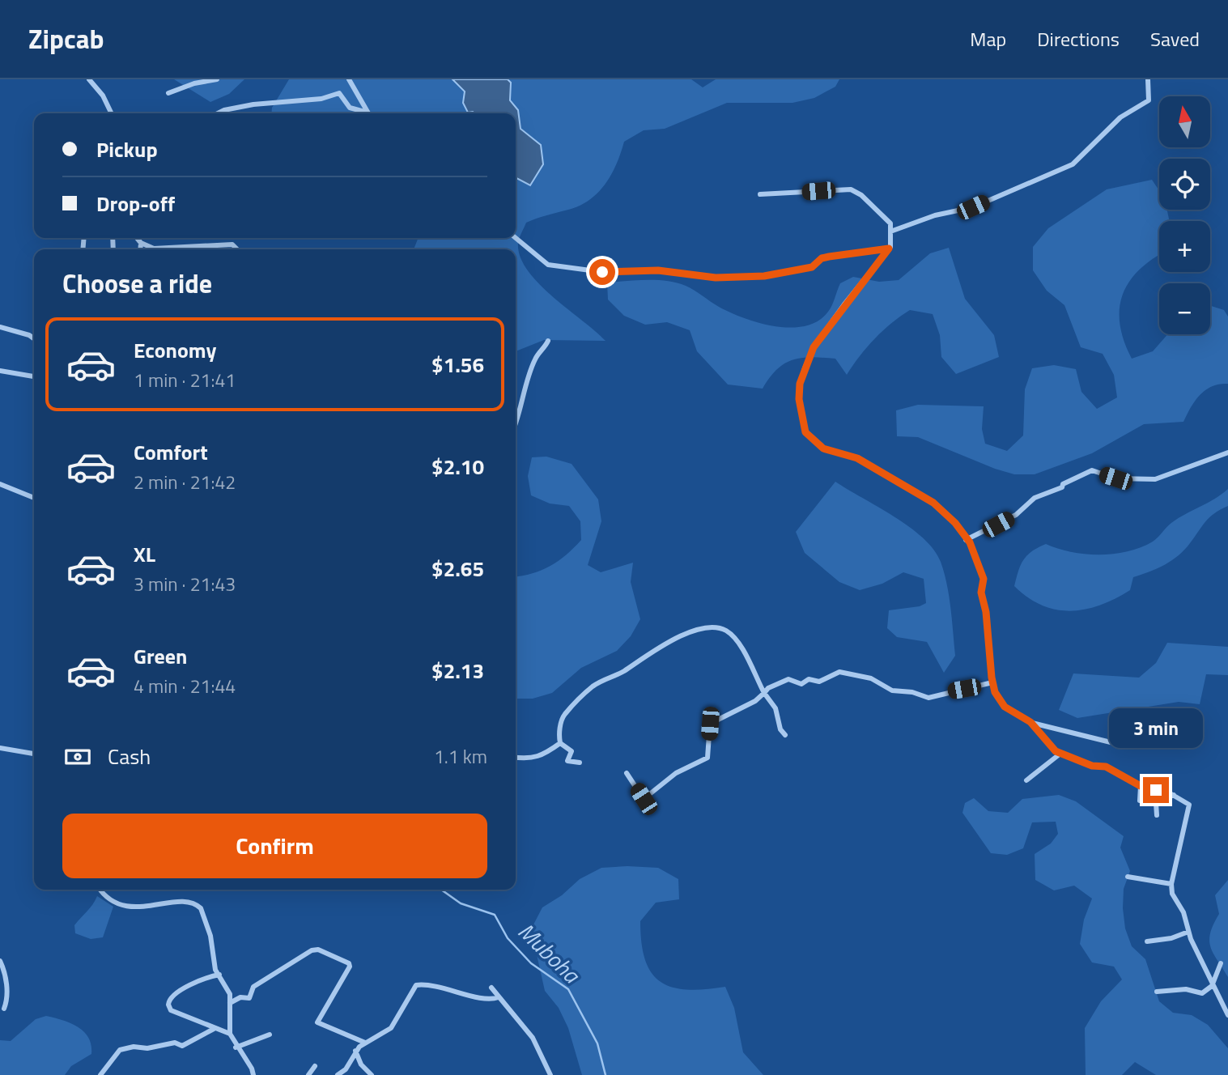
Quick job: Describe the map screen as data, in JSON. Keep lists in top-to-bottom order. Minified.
{"water":["Muboha"],"north":"top","page":{"header":"Zipcab","nav":["Map","Directions","Saved"],"map_buttons":["+","−"],"banner":["Pickup","Drop-off"],"heading":"Choose a ride","list":[{"name":"Economy","note":"1 min · 21:41","value":"$1.56"},{"name":"Comfort","note":"2 min · 21:42","value":"$2.10"},{"name":"XL","note":"3 min · 21:43","value":"$2.65"},{"name":"Green","note":"4 min · 21:44","value":"$2.13"}],"bubble":"3 min","pay":["Cash","1.1 km"],"buttons":"Confirm"}}
